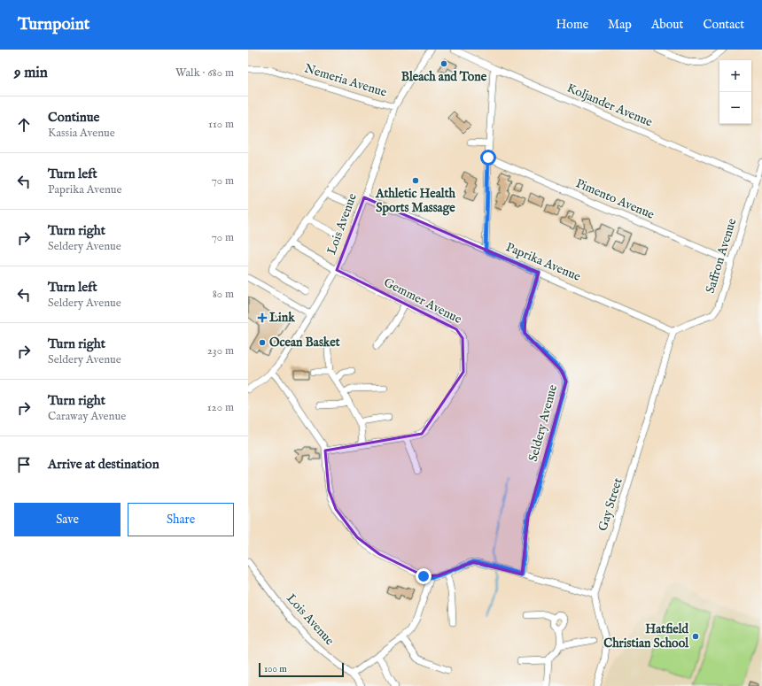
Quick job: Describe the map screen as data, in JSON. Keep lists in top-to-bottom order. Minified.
{"streets":{"street":["Nemeria Avenue","Koljander Avenue","Pimento Avenue","Lois Avenue","Saffron Avenue","Paprika Avenue","Gemmer Avenue","Seldery Avenue","Gay Street"]},"crossings":[["Nemeria Avenue","Lois Avenue"],["Koljander Avenue","Saffron Avenue"],["Pimento Avenue","Saffron Avenue"],["Lois Avenue","Paprika Avenue"],["Lois Avenue","Gemmer Avenue"],["Saffron Avenue","Paprika Avenue"],["Saffron Avenue","Gay Street"],["Paprika Avenue","Seldery Avenue"],["Paprika Avenue","Gay Street"]],"places":{"other":["Bleach and Tone","Athletic Health Sports Massage","Ocean Basket","Hatfield Christian School"],"health":["Link"]},"scale_bar":"100 m","page":{"header":"Turnpoint","nav":["Home","Map","About","Contact"],"heading":["9 min","Walk · 680 m"],"map_buttons":["+","−"],"list":[["Continue","Kassia Avenue","110 m"],["Turn left","Paprika Avenue","70 m"],["Turn right","Seldery Avenue","70 m"],["Turn left","Seldery Avenue","80 m"],["Turn right","Seldery Avenue","230 m"],["Turn right","Caraway Avenue","120 m"],"Arrive at destination"],"buttons":["Save","Share"],"scale":"100 m"}}
